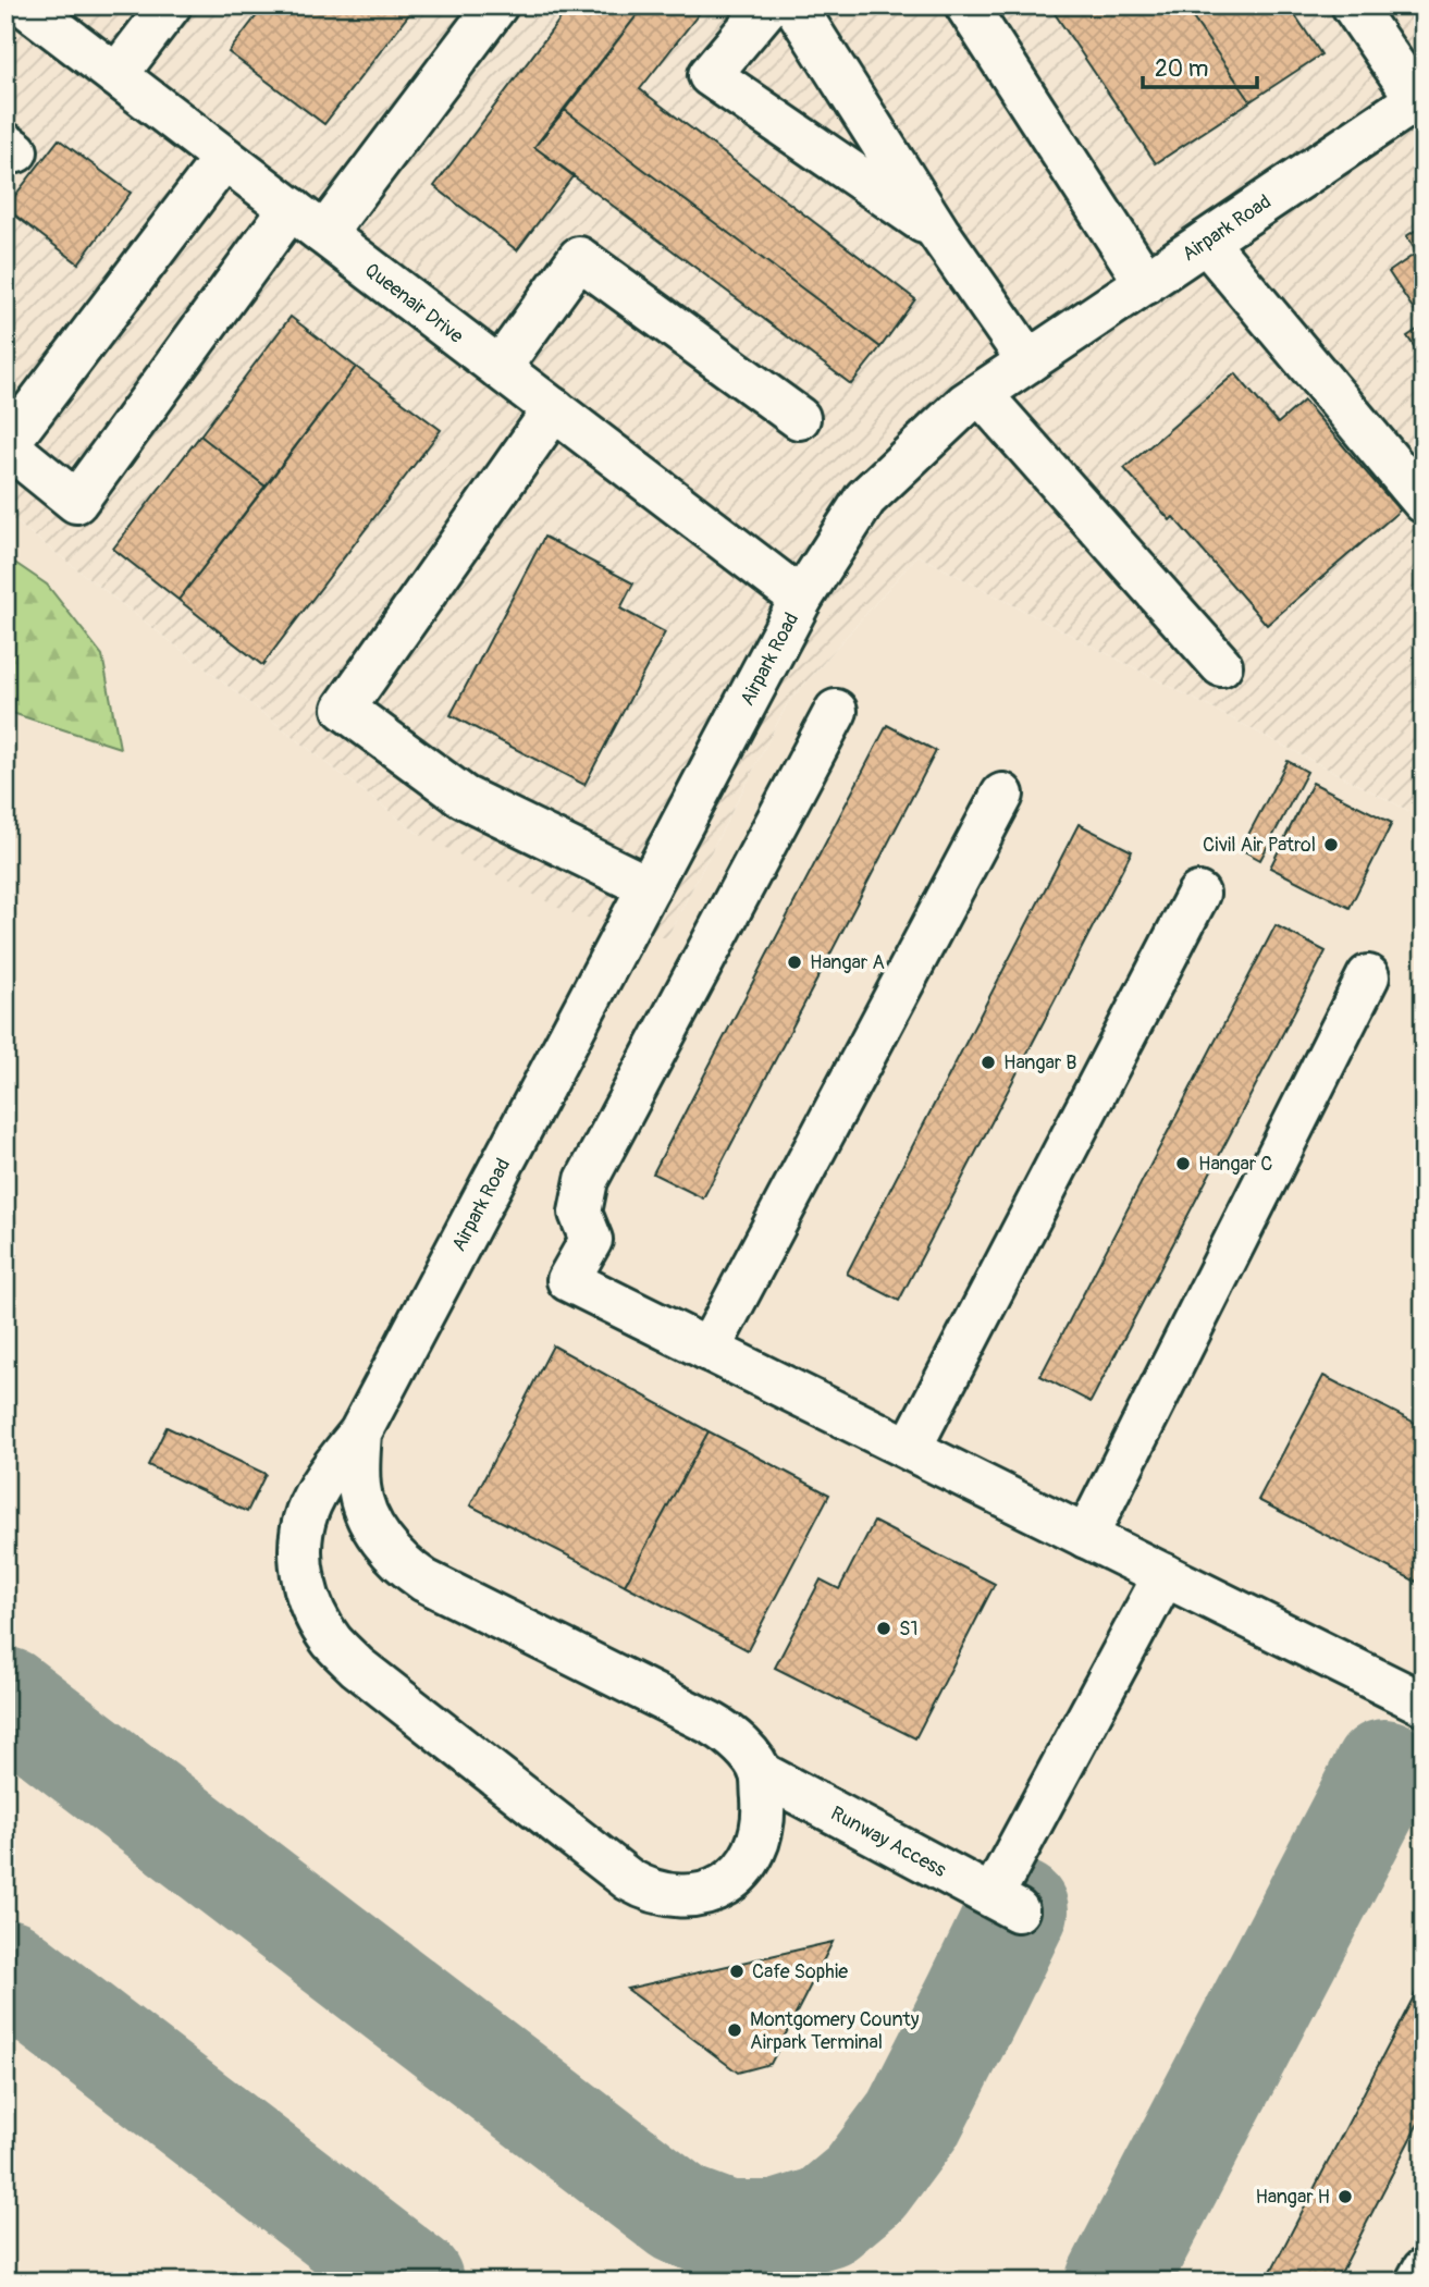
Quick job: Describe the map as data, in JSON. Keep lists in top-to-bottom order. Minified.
{"streets":{"street":["Airpark Road","Queenair Drive","Runway Access"]},"crossings":[["Airpark Road","Queenair Drive"],["Airpark Road","Runway Access"]],"places":["Civil Air Patrol","Hangar A","Hangar B","Hangar C","S1","Cafe Sophie","Montgomery County Airpark Terminal","Hangar H"],"scale_bar":"20 m"}
